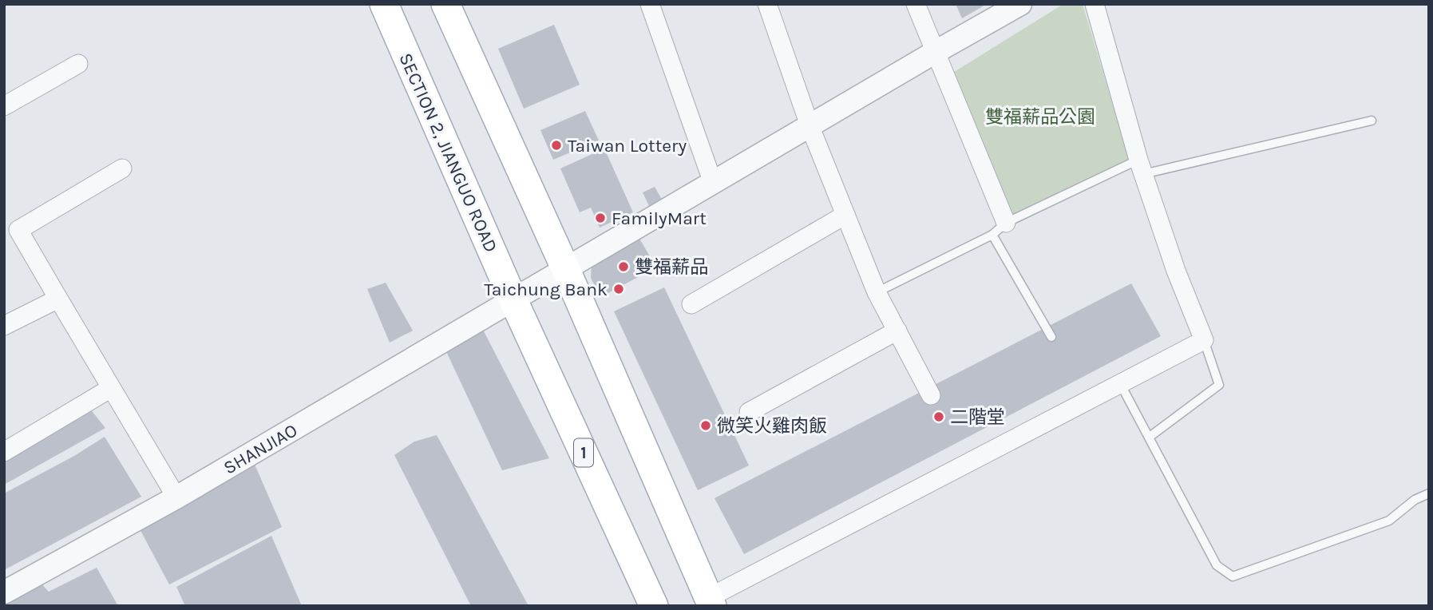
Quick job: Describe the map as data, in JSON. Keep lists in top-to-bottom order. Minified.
{"streets":{"main road":["SECTION 2, JIANGUO ROAD","1"],"street":["SHANJIAO"]},"crossings":[["SECTION 2, JIANGUO ROAD","SHANJIAO"]],"parks":["雙福薪品公園"],"places":["Taiwan Lottery","FamilyMart","雙福薪品","Taichung Bank","二階堂","微笑火雞肉飯"]}
